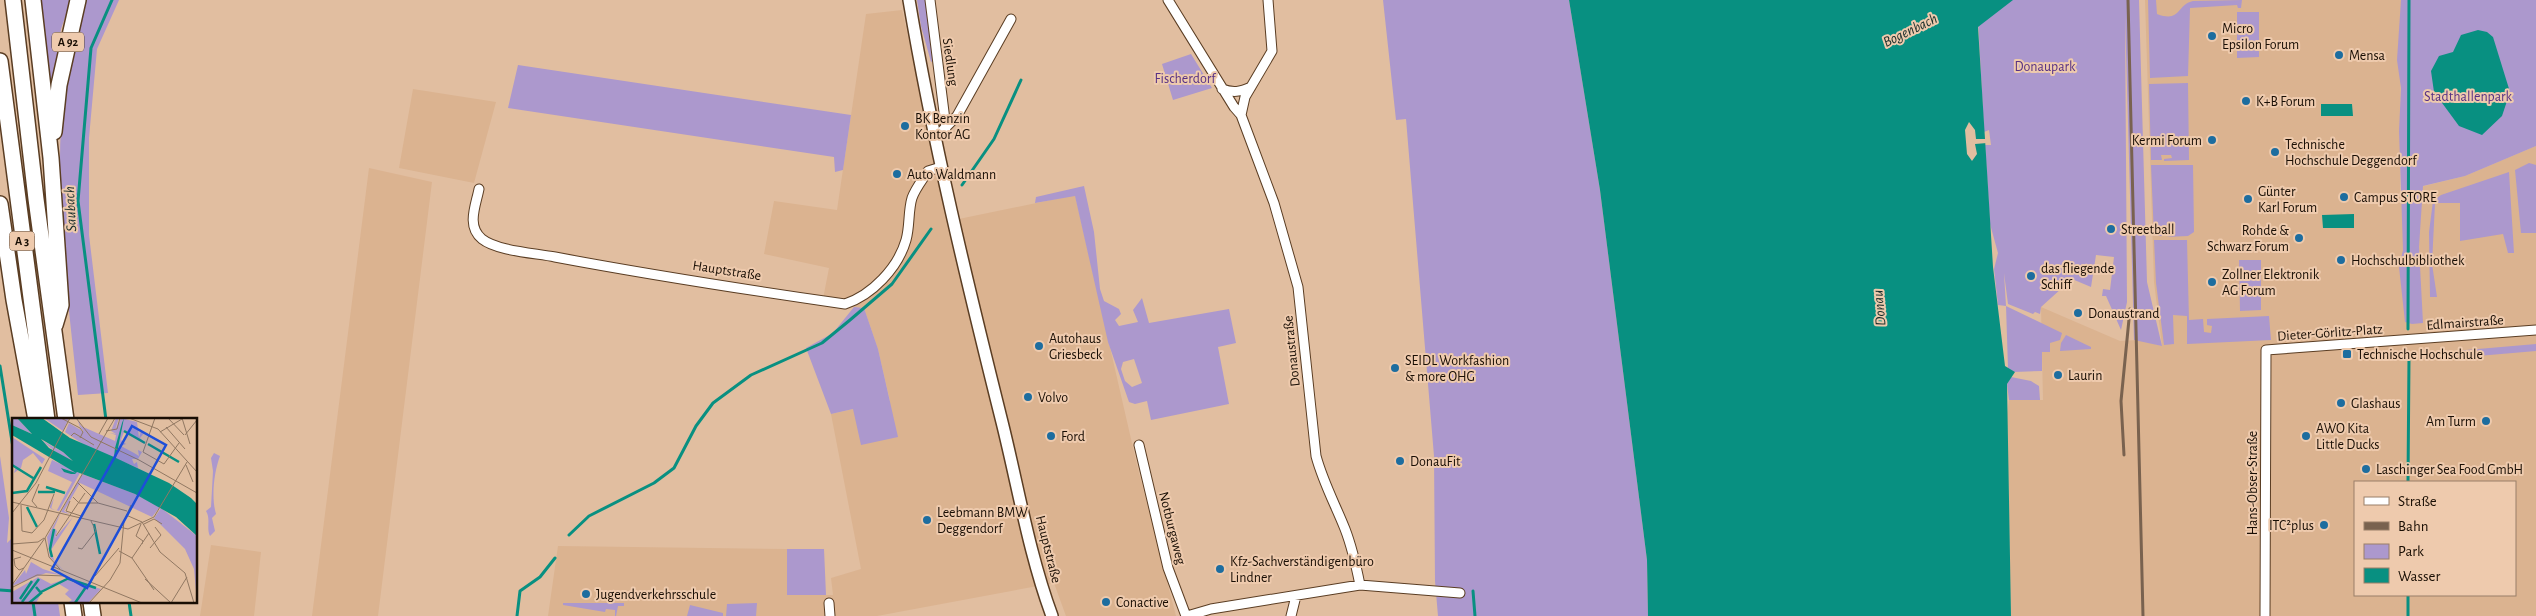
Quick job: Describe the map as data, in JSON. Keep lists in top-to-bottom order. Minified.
{"streets":{"highway":["A 92","A 3"],"main road":["Hauptstraße"],"street":["Siedlung","Edlmairstraße","Dieter-Görlitz-Platz","Donaustraße","Hans-Obser-Straße","Notburgaweg"]},"crossings":[["A 92","A 3"],["Siedlung","Hauptstraße"],["Edlmairstraße","Dieter-Görlitz-Platz"],["Dieter-Görlitz-Platz","Hans-Obser-Straße"]],"water":["Bogenbach","Saubach","Donau"],"parks":["Donaupark","Fischerdorf","Stadthallenpark"],"places":{"other":["Micro Epsilon Forum","Mensa","K+B Forum","BK Benzin Kontor AG","Kermi Forum","Technische Hochschule Deggendorf","Auto Waldmann","Campus STORE","Günter Karl Forum","Streetball","Rohde & Schwarz Forum","Hochschulbibliothek","das fliegende Schiff","Zollner Elektronik AG Forum","Donaustrand","Autohaus Griesbeck","SEIDL Workfashion & more OHG","Laurin","Volvo","Glashaus","Am Turm","Ford","AWO Kita Little Ducks","DonauFit","Laschinger Sea Food GmbH","Leebmann BMW Deggendorf","ITC²plus","Kfz-Sachverständigenbüro Lindner","Jugendverkehrsschule","Conactive"],"transit":["Technische Hochschule"]},"legend":["Straße","Bahn","Park","Wasser"]}
